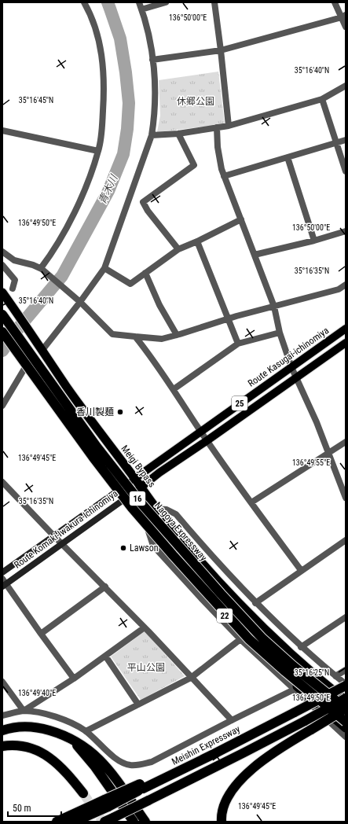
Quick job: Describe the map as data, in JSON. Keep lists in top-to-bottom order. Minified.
{"streets":{"highway":["Meigi Bypass","16","Nagoya Expressway","22","Meishin Expressway"],"main road":["Route Kasugai-ichinomiya","25","Route Komaki-Iwakura-Ichinomiya"]},"crossings":[["Route Kasugai-ichinomiya","Meigi Bypass"],["Route Kasugai-ichinomiya","Route Komaki-Iwakura-Ichinomiya"],["25","Meigi Bypass"],["25","Route Komaki-Iwakura-Ichinomiya"],["Meigi Bypass","Route Komaki-Iwakura-Ichinomiya"],["Route Komaki-Iwakura-Ichinomiya","22"]],"water":["青木川"],"parks":["休郷公園","平山公園"],"places":["香川製麺","Lawson"],"scale_bar":"50 m","coordinates":["136°50'00\"E","35°16'40\"N","35°16'45\"N","136°49'50\"E","35°16'35\"N","136°49'45\"E","136°49'55\"E","35°16'25\"N","136°49'40\"E"]}
